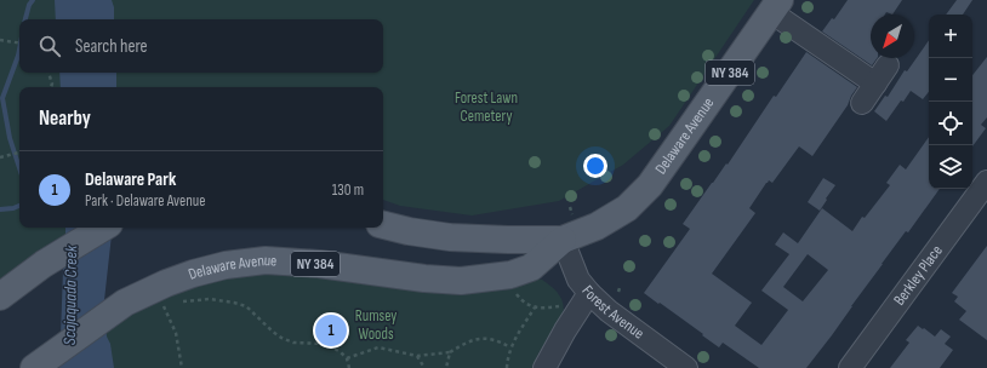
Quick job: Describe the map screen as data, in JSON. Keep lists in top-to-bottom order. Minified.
{"streets":{"main road":["NY 384","Delaware Avenue"],"street":["Berkley Place","Forest Avenue"]},"crossings":[["Delaware Avenue","Forest Avenue"]],"water":["Scajaquada Creek"],"parks":["Forest Lawn Cemetery","Rumsey Woods"],"north":"bottom left","page":{"map_buttons":["+","−"],"search":"Search here","heading":"Nearby","list":[{"mark":"1","name":"Delaware Park","note":"Park · Delaware Avenue","value":"130 m"}],"pins":"1"}}
